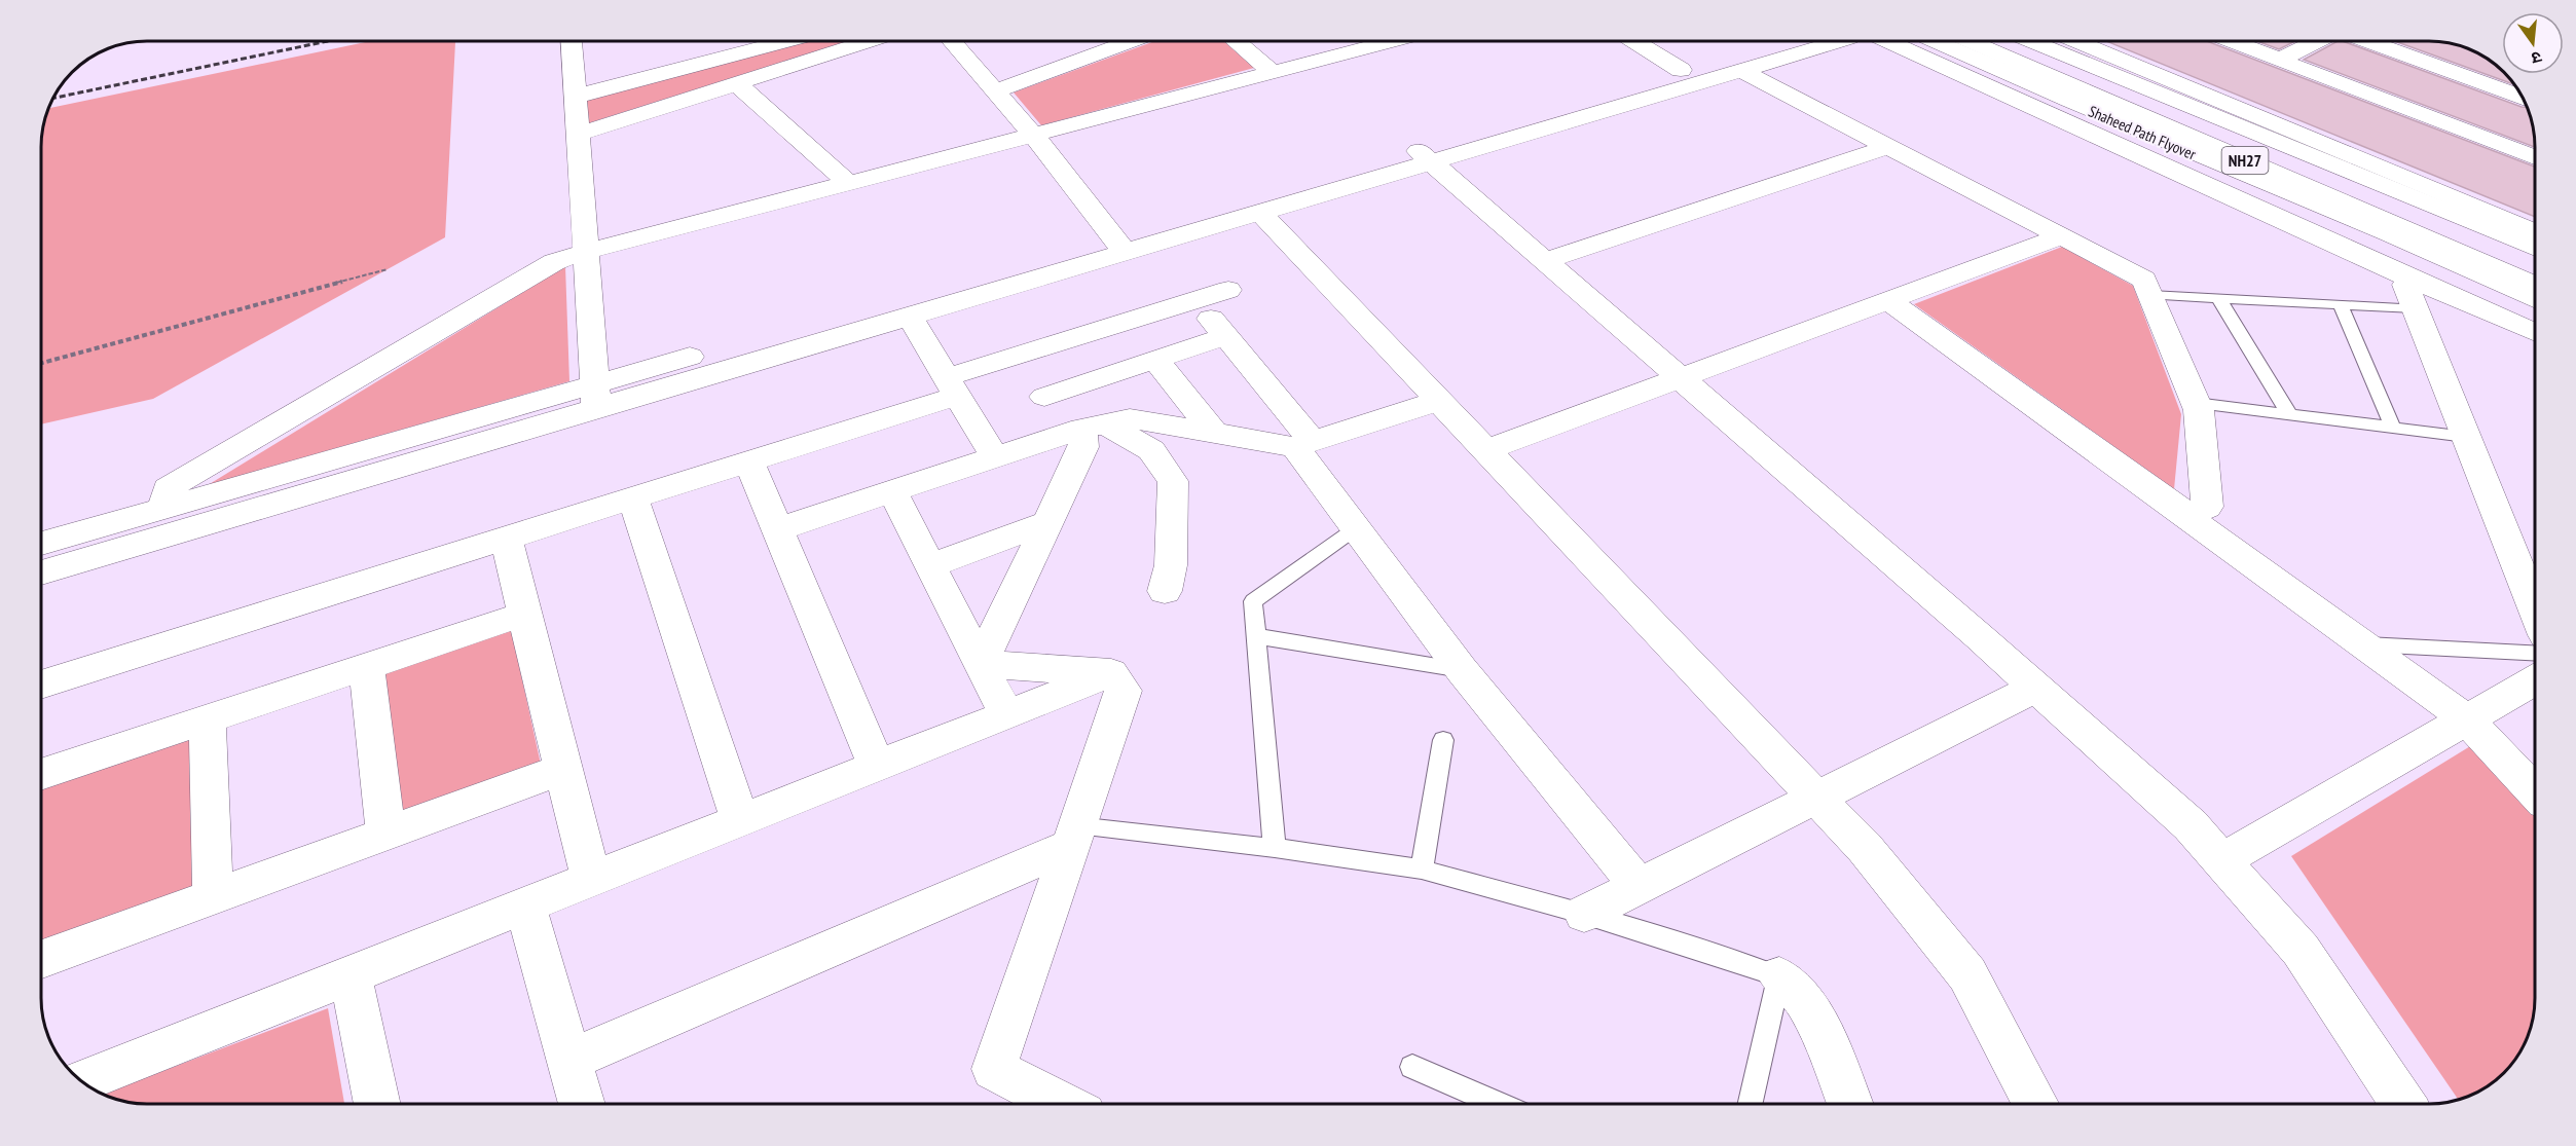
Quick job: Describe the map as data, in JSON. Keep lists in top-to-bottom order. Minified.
{"streets":{"main road":["Shaheed Path Flyover","NH27"]},"north":"bottom"}
